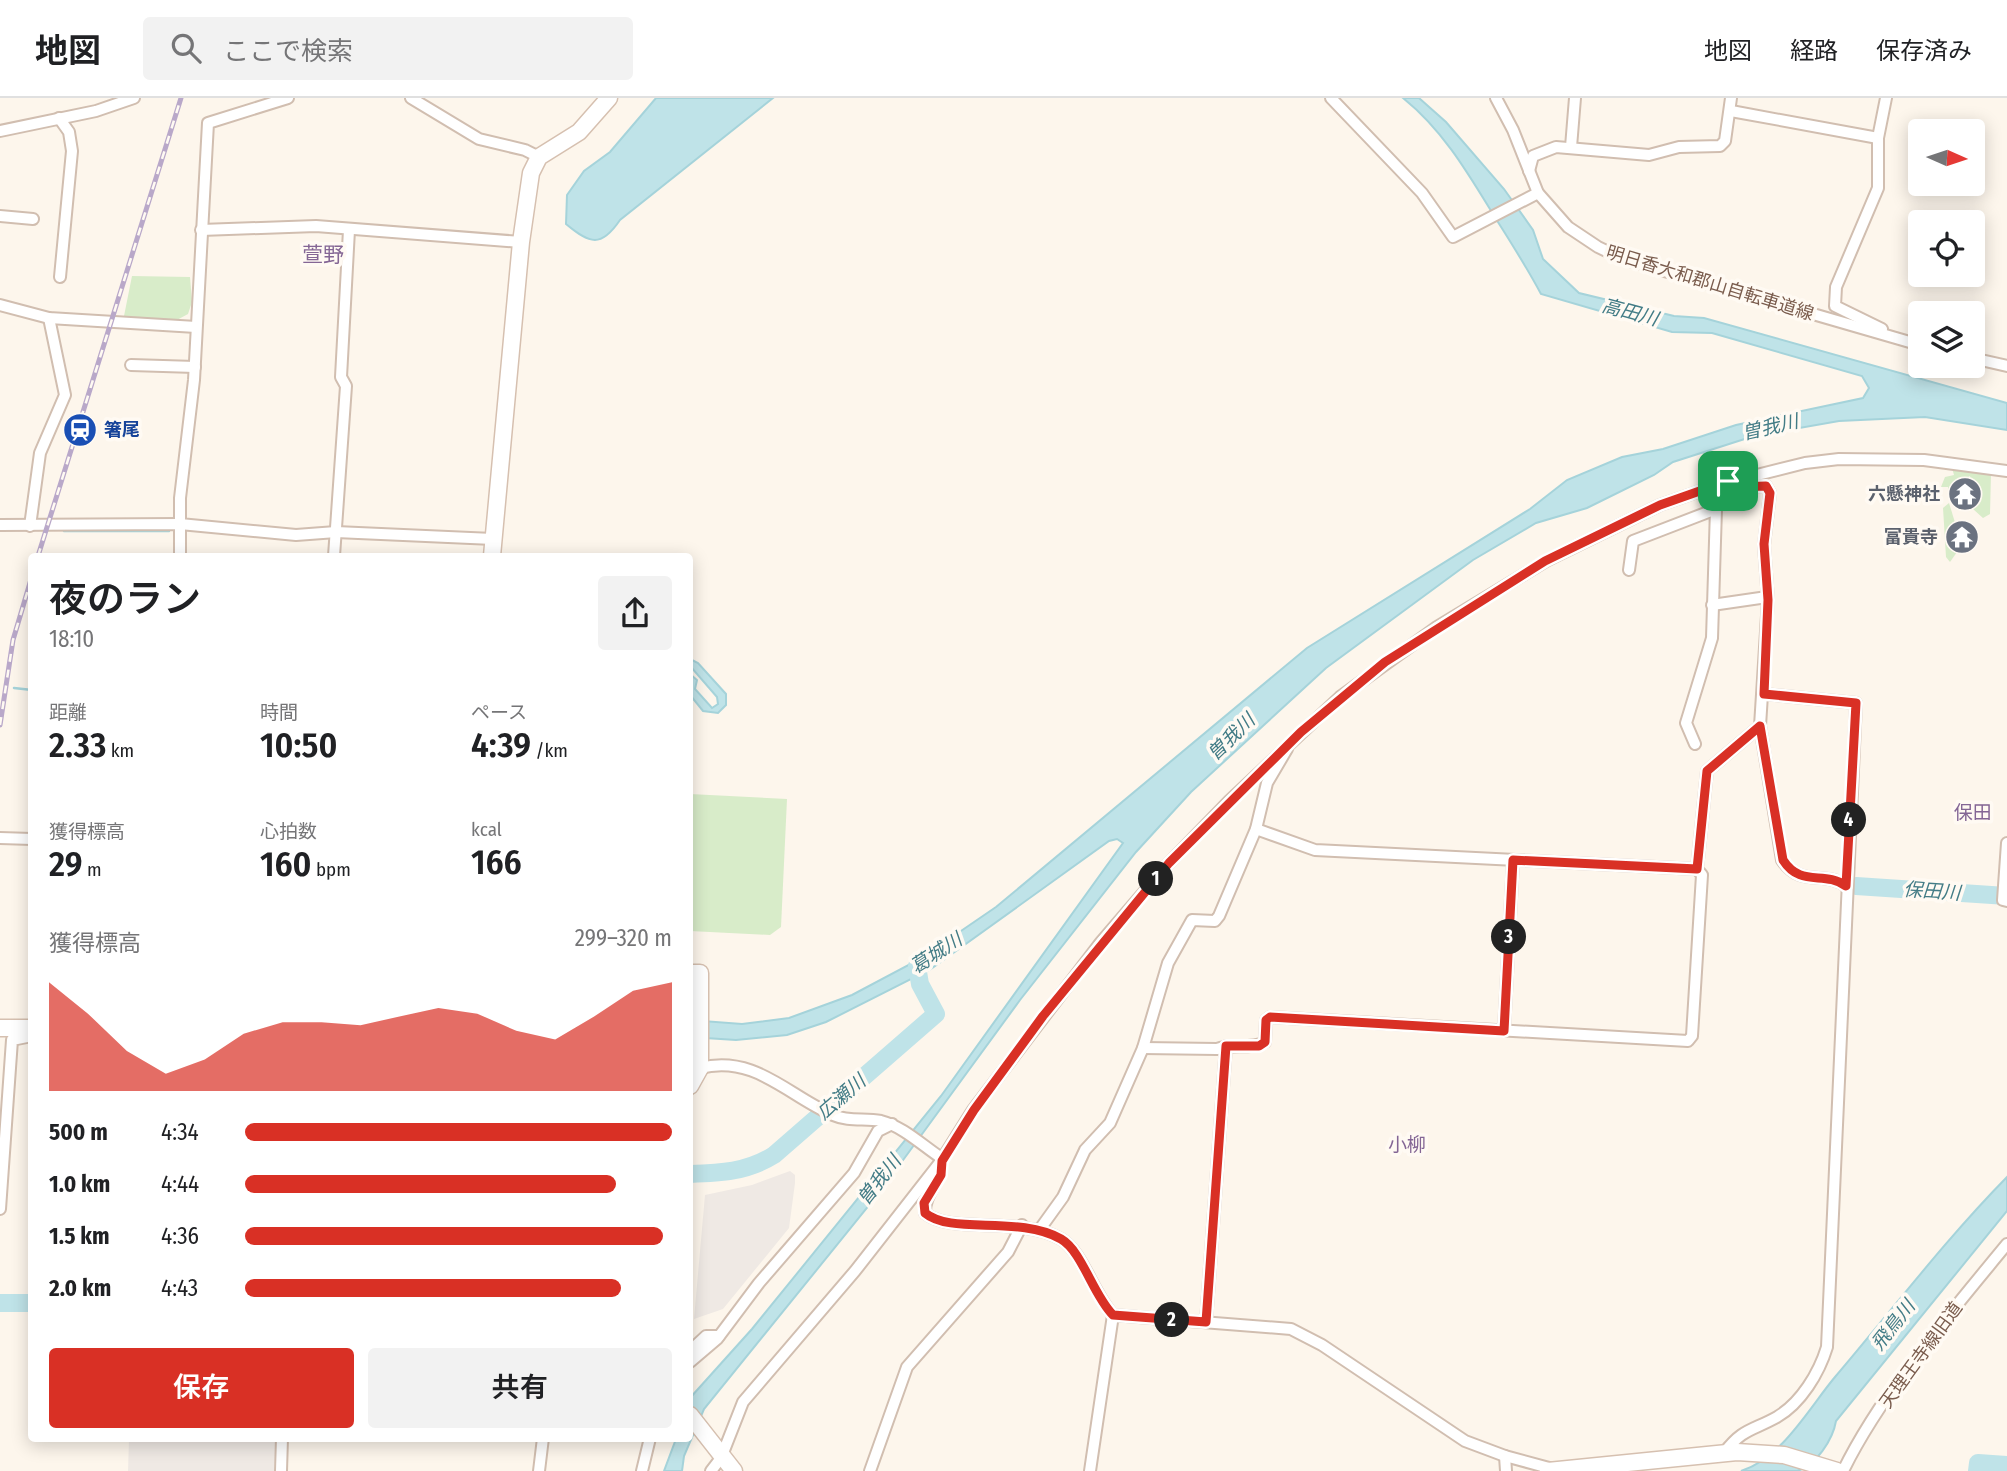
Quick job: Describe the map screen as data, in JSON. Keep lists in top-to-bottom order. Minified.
{"streets":{"street":["明日香大和郡山自転車道線","天理王寺線旧道"]},"districts":["萱野","保田","小柳"],"water":["高田川","曽我川","保田川","葛城川","広瀬川","飛鳥川"],"places":{"station":["箸尾"],"temple":["六懸神社","富貴寺"]},"north":"right","page":{"header":"地図","search":"ここで検索","nav":["地図","経路","保存済み"],"heading":["夜のラン","18:10"],"stats":[["距離","2.33 km"],["時間","10:50"],["ペース","4:39 /km"],["獲得標高","29 m"],["心拍数","160 bpm"],["kcal","166"]],"pins":["4","1","3","2"],"chart":["獲得標高","299–320 m"],"list":[{"name":"500 m","note":"4:34"},{"name":"1.0 km","note":"4:44"},{"name":"1.5 km","note":"4:36"},{"name":"2.0 km","note":"4:43"}],"buttons":["保存","共有"]}}
